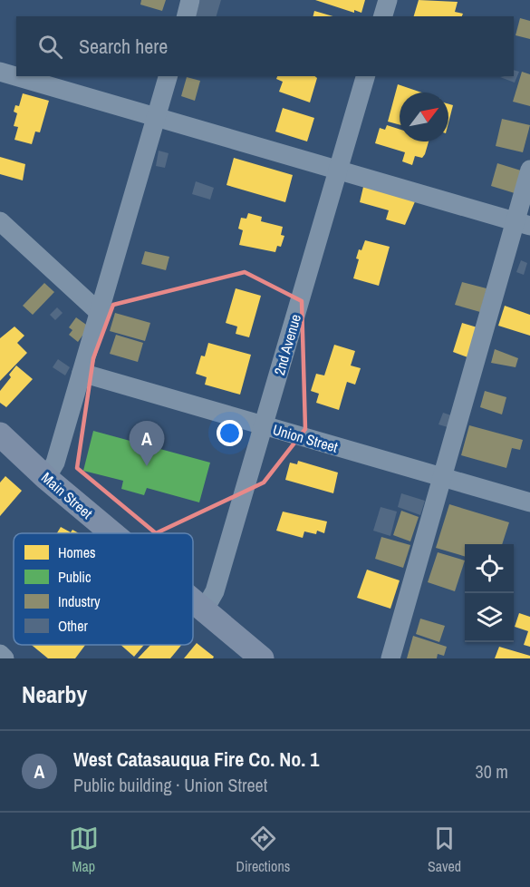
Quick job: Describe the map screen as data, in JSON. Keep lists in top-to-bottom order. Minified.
{"streets":{"main road":["Main Street"],"street":["2nd Avenue","Union Street"]},"crossings":[["2nd Avenue","Union Street"],["2nd Avenue","Main Street"]],"legend":["Homes","Public","Industry","Other"],"north":"top right","page":{"search":"Search here","pins":"A","heading":"Nearby","list":[{"mark":"A","name":"West Catasauqua Fire Co. No. 1","note":"Public building · Union Street","value":"30 m"}],"nav":["Map","Directions","Saved"]}}
